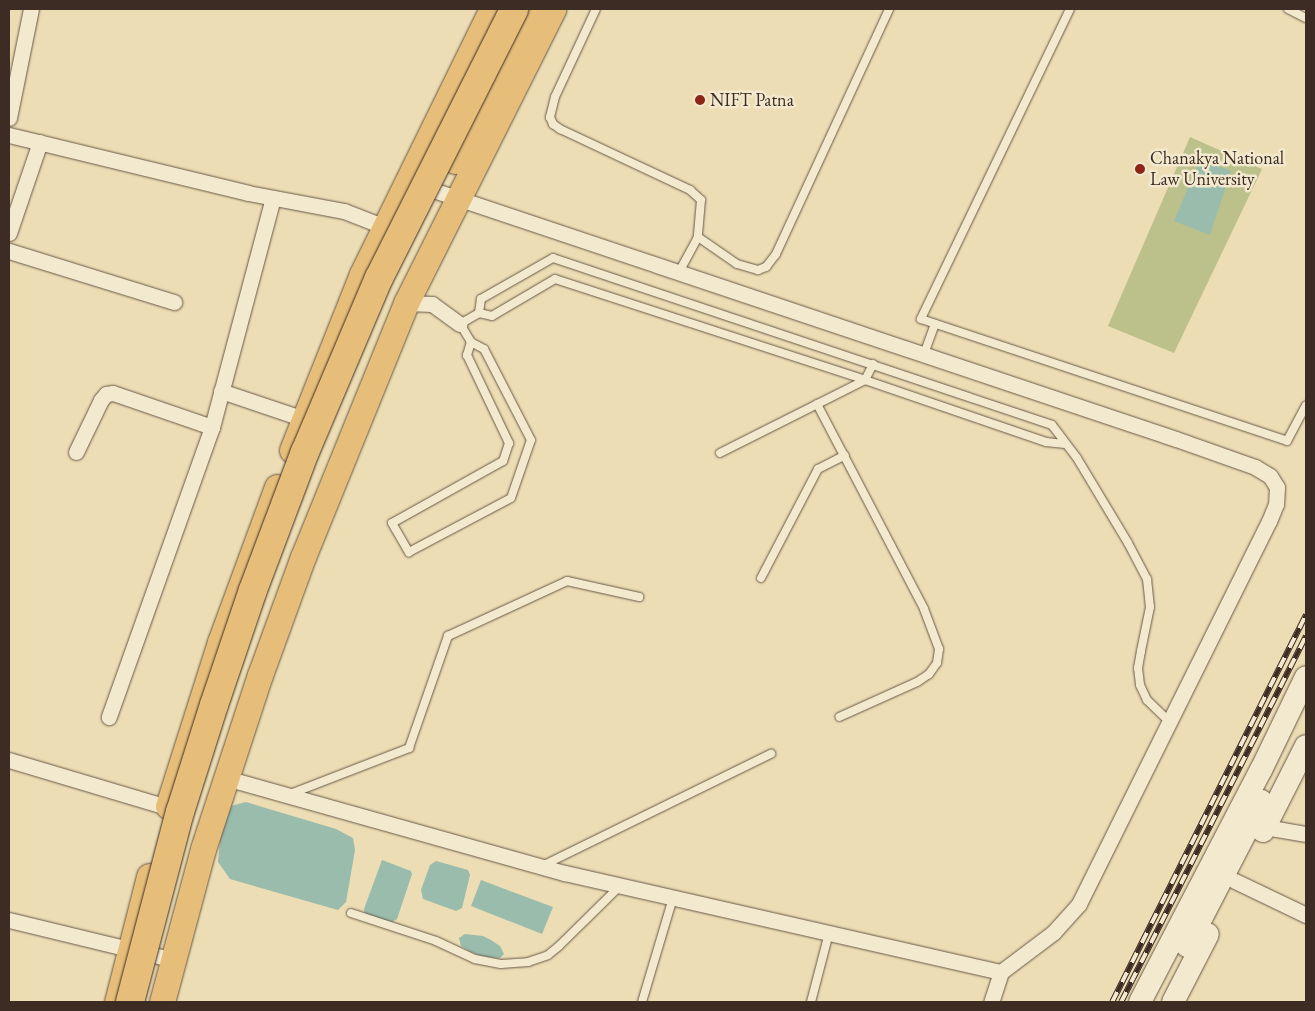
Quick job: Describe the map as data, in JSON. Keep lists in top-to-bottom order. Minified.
{"places":["NIFT Patna","Chanakya National Law University"]}
